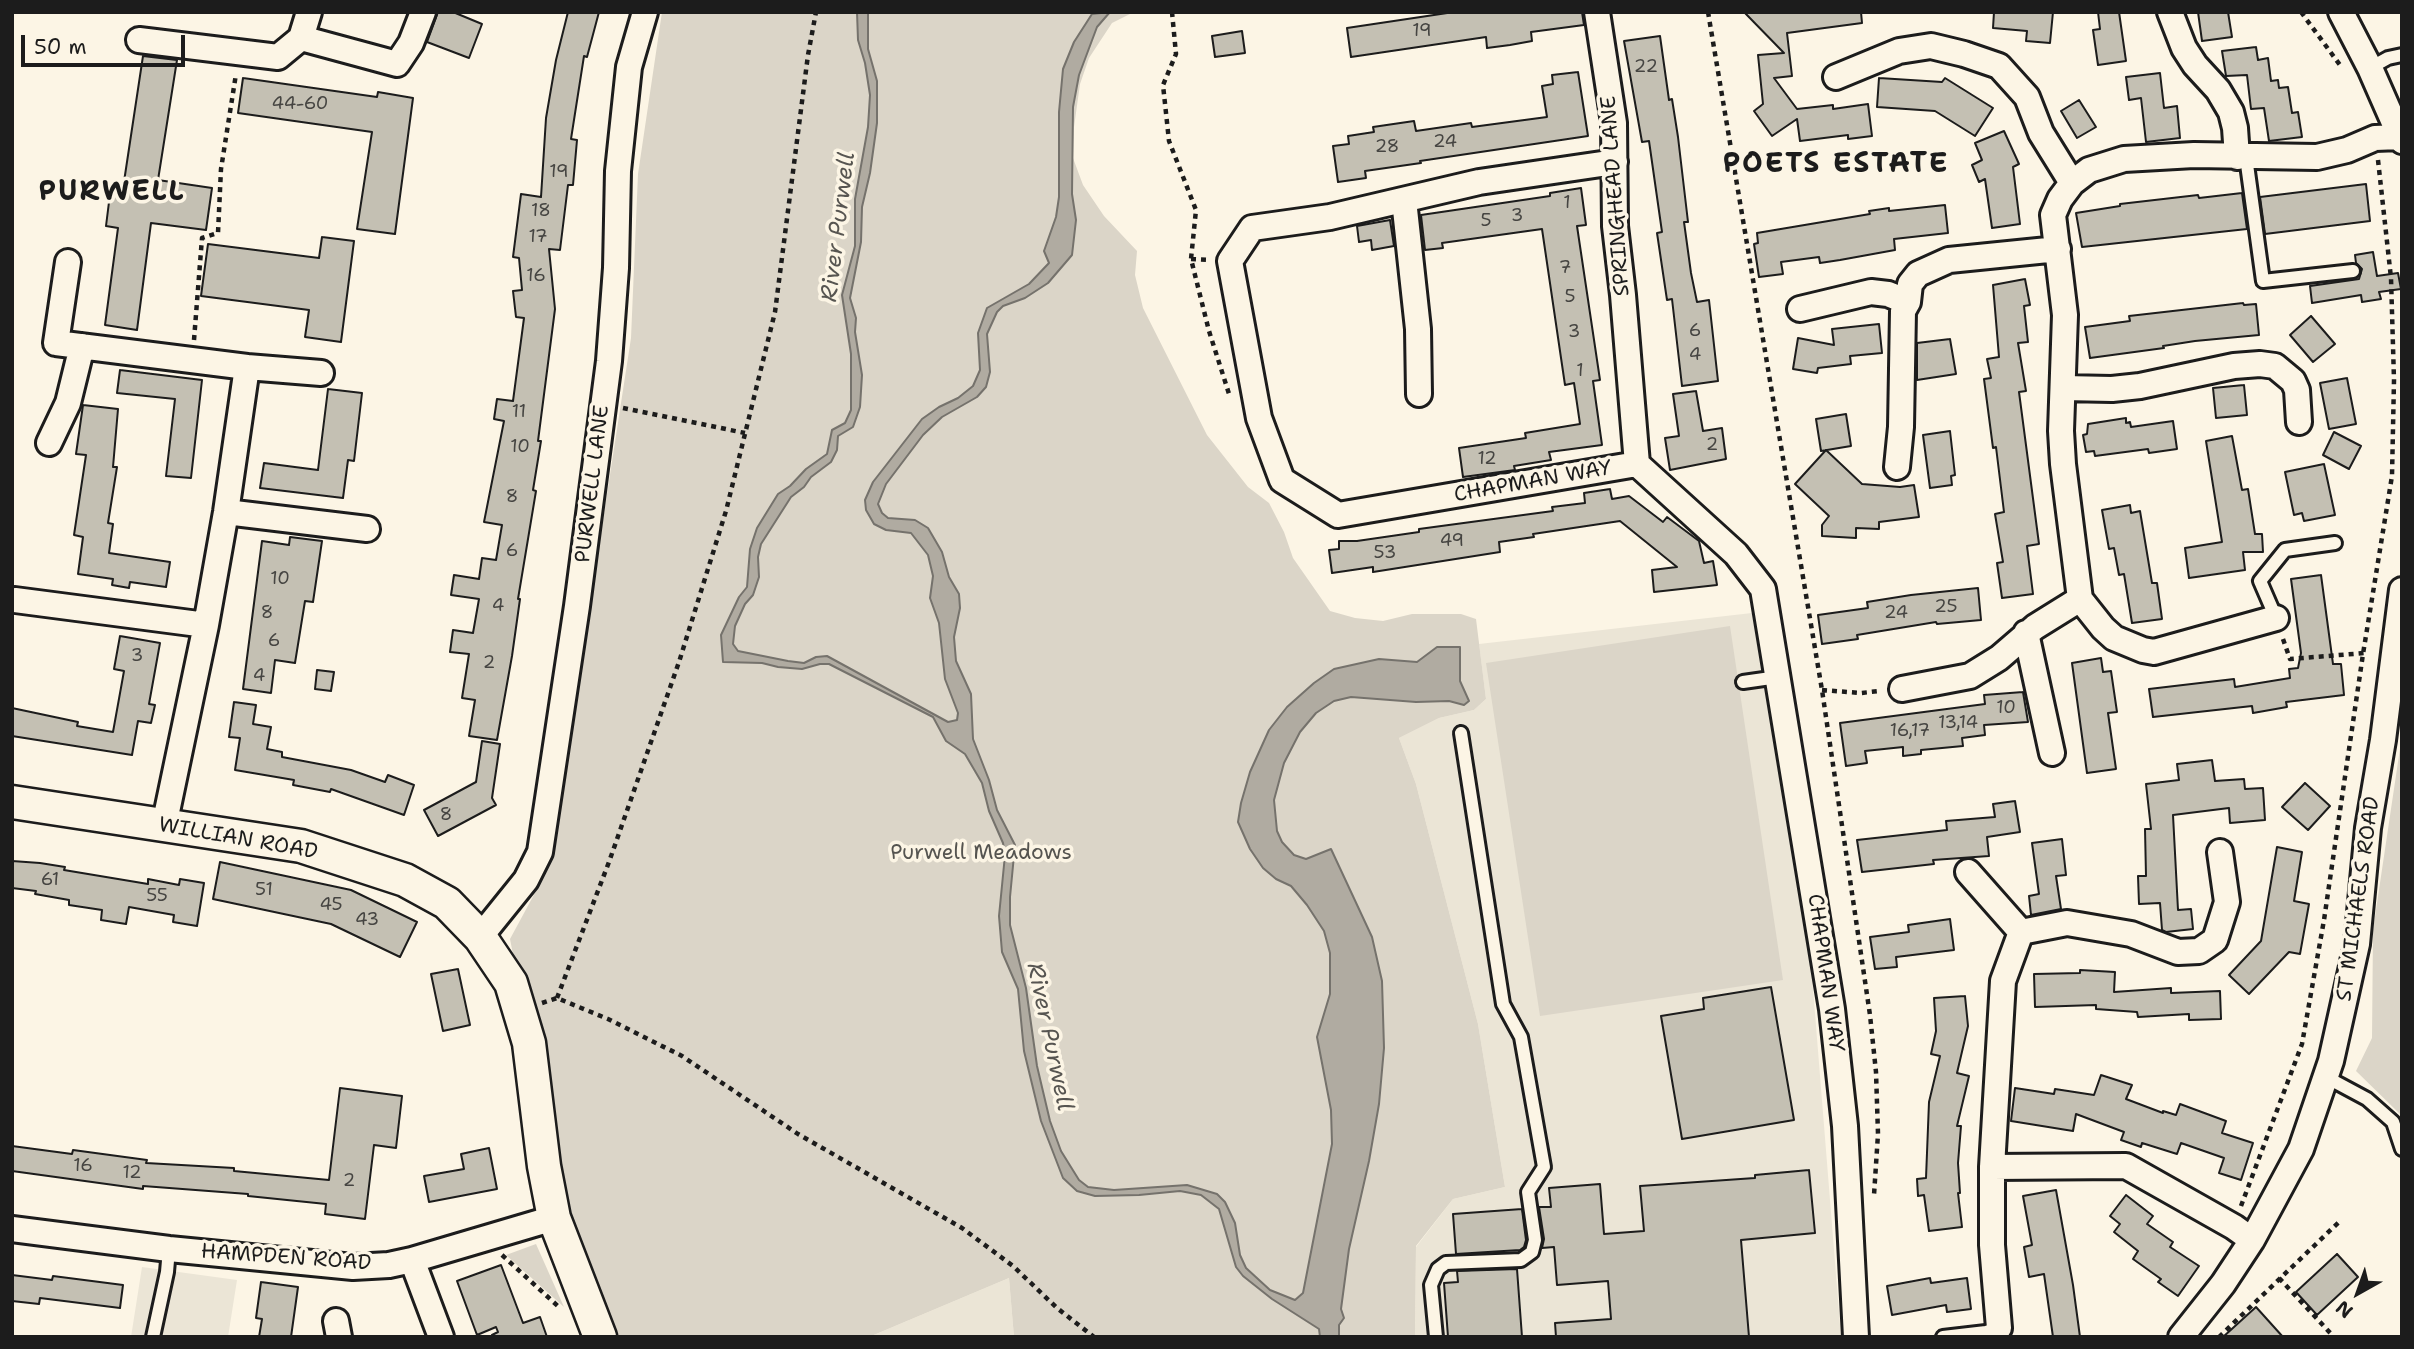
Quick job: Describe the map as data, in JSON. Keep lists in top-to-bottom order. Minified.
{"streets":{"street":["SPRINGHEAD LANE","CHAPMAN WAY","PURWELL LANE","WILLIAN ROAD","ST MICHAELS ROAD","HAMPDEN ROAD"]},"crossings":[["SPRINGHEAD LANE","CHAPMAN WAY"],["PURWELL LANE","WILLIAN ROAD"],["WILLIAN ROAD","HAMPDEN ROAD"]],"districts":["POETS ESTATE","PURWELL"],"water":["River Purwell"],"parks":["Purwell Meadows"],"house_numbers":["19","22","44-60","24","28","19","1","18","3","5","17","7","16","5","6","3","4","1","11","2","10","12","8","49","6","53","10","4","25","8","24","6","3","2","4","10","13,14","16,17","8","61","51","55","45","43","16","12","2"],"scale_bar":"50 m","north":"bottom left"}
